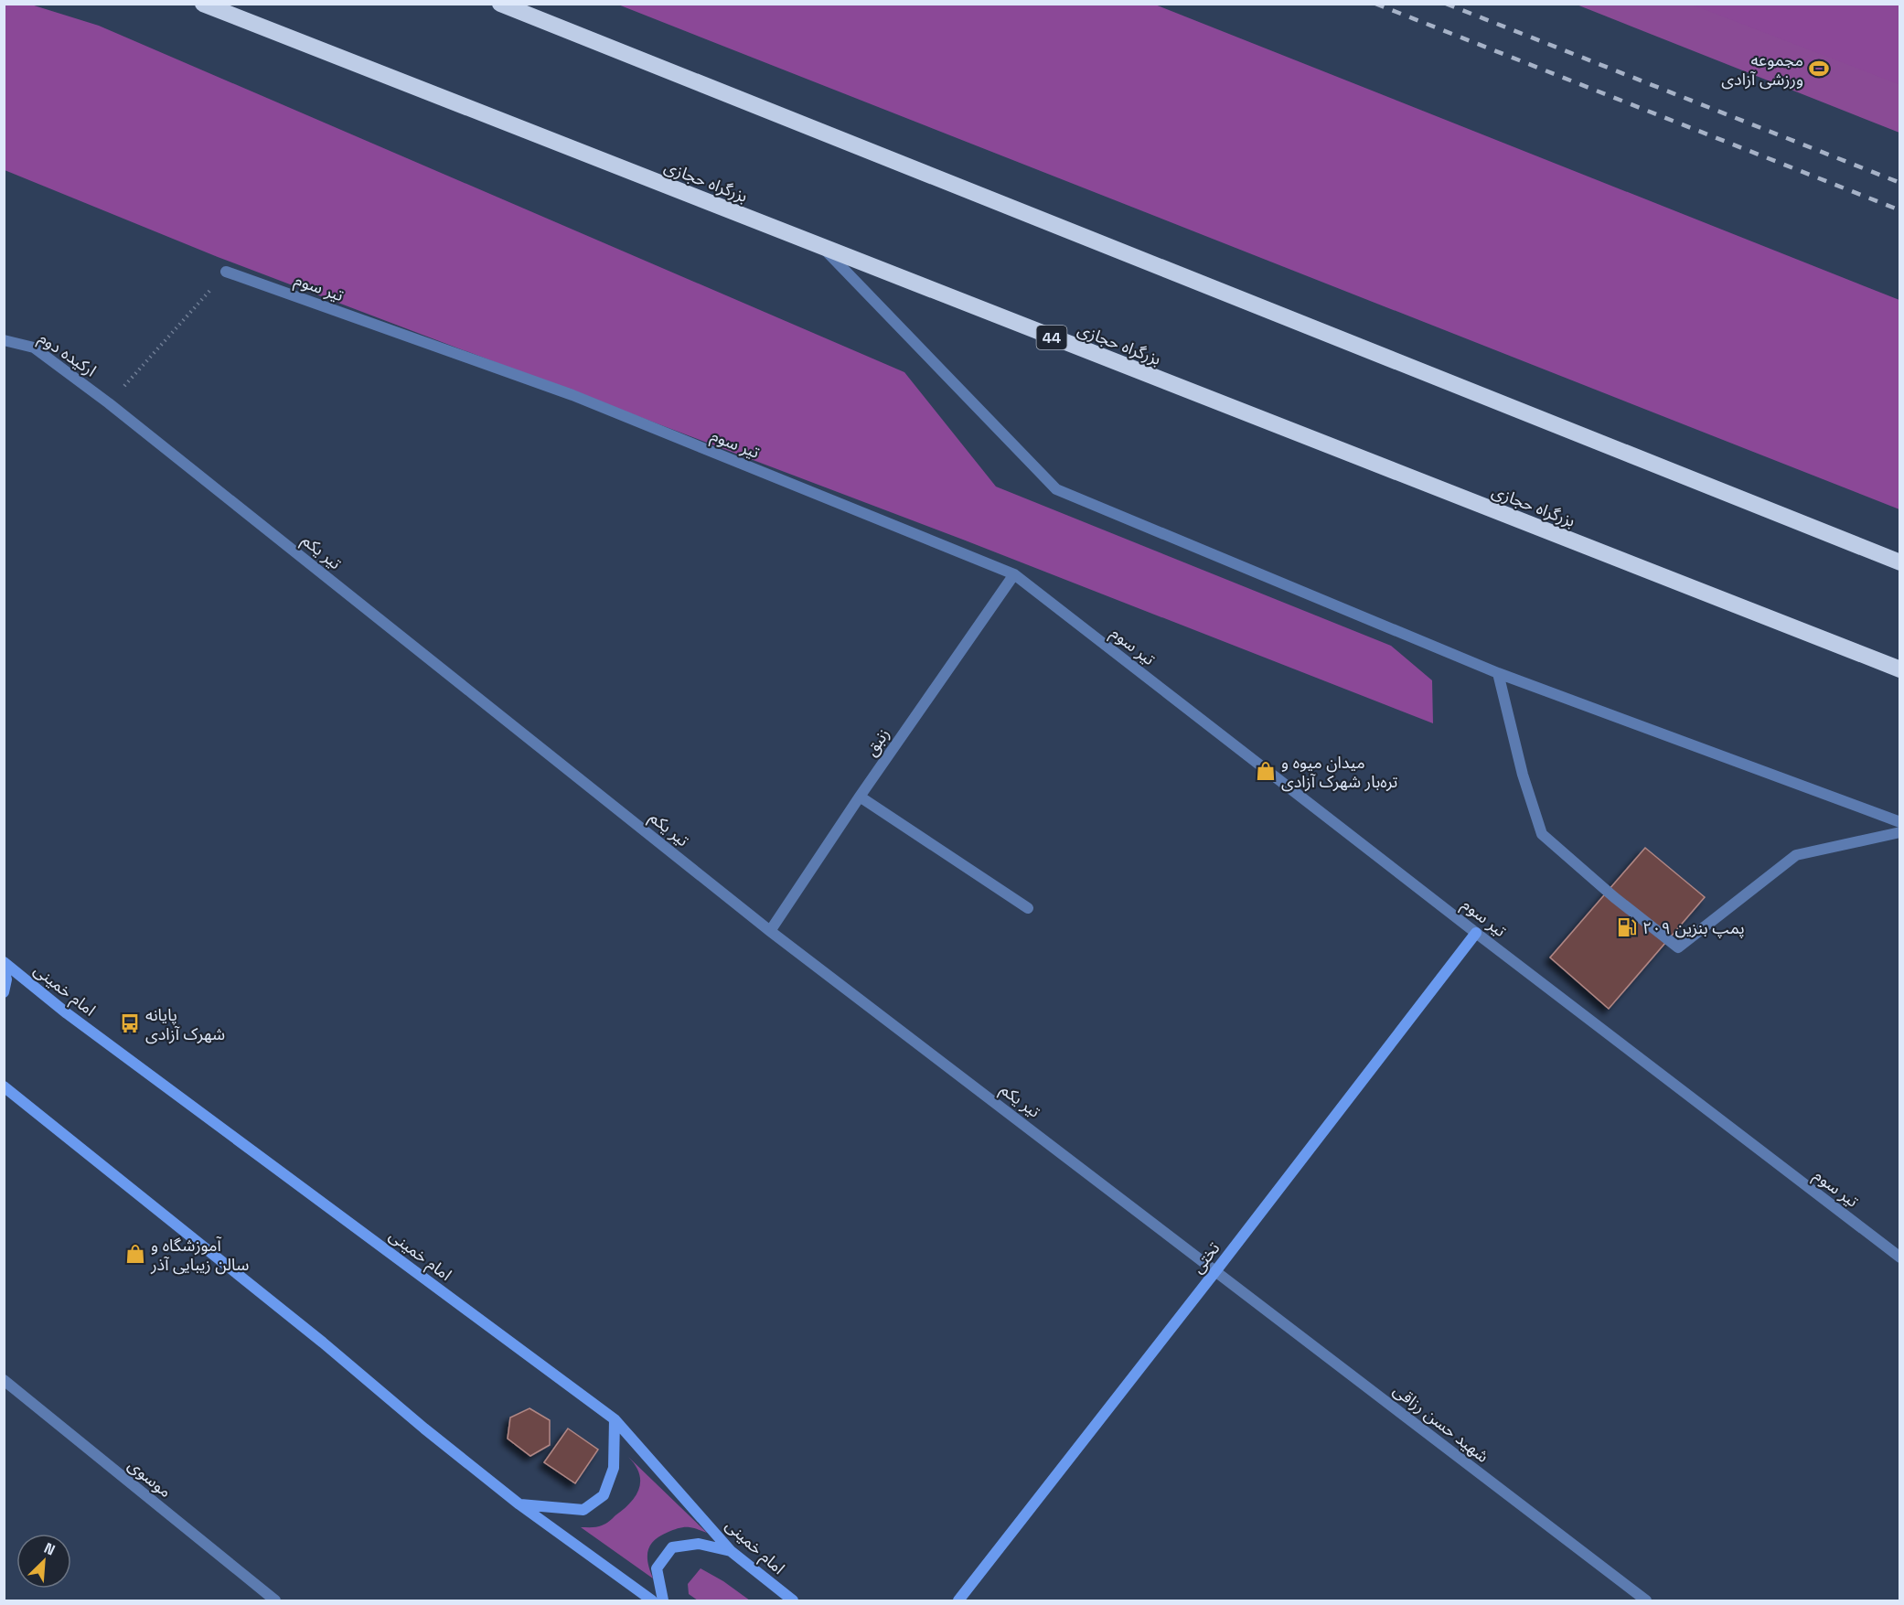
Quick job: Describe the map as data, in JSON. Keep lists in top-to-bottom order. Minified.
{"streets":{"highway":["بزرگراه حجازی","44"],"street":["تیر سوم","ارکیده دوم","تیر یکم","زنبق","امام خمینی","تختی","شهید حسن رزاقی","موسوی"]},"crossings":[["تیر سوم","زنبق"],["تیر سوم","تختی"],["ارکیده دوم","تیر یکم"],["تیر یکم","زنبق"],["تیر یکم","تختی"],["تیر یکم","شهید حسن رزاقی"],["تختی","شهید حسن رزاقی"]],"places":{"sports":["مجموعه ورزشی آزادی"],"shop":["میدان میوه و تره‌بار شهرک آزادی","آموزشگاه و سالن زیبایی آذر"],"fuel station":["پمپ بنزین ۲۰۹"],"bus stop":["پایانه شهرک آزادی"]},"north":"top right"}
